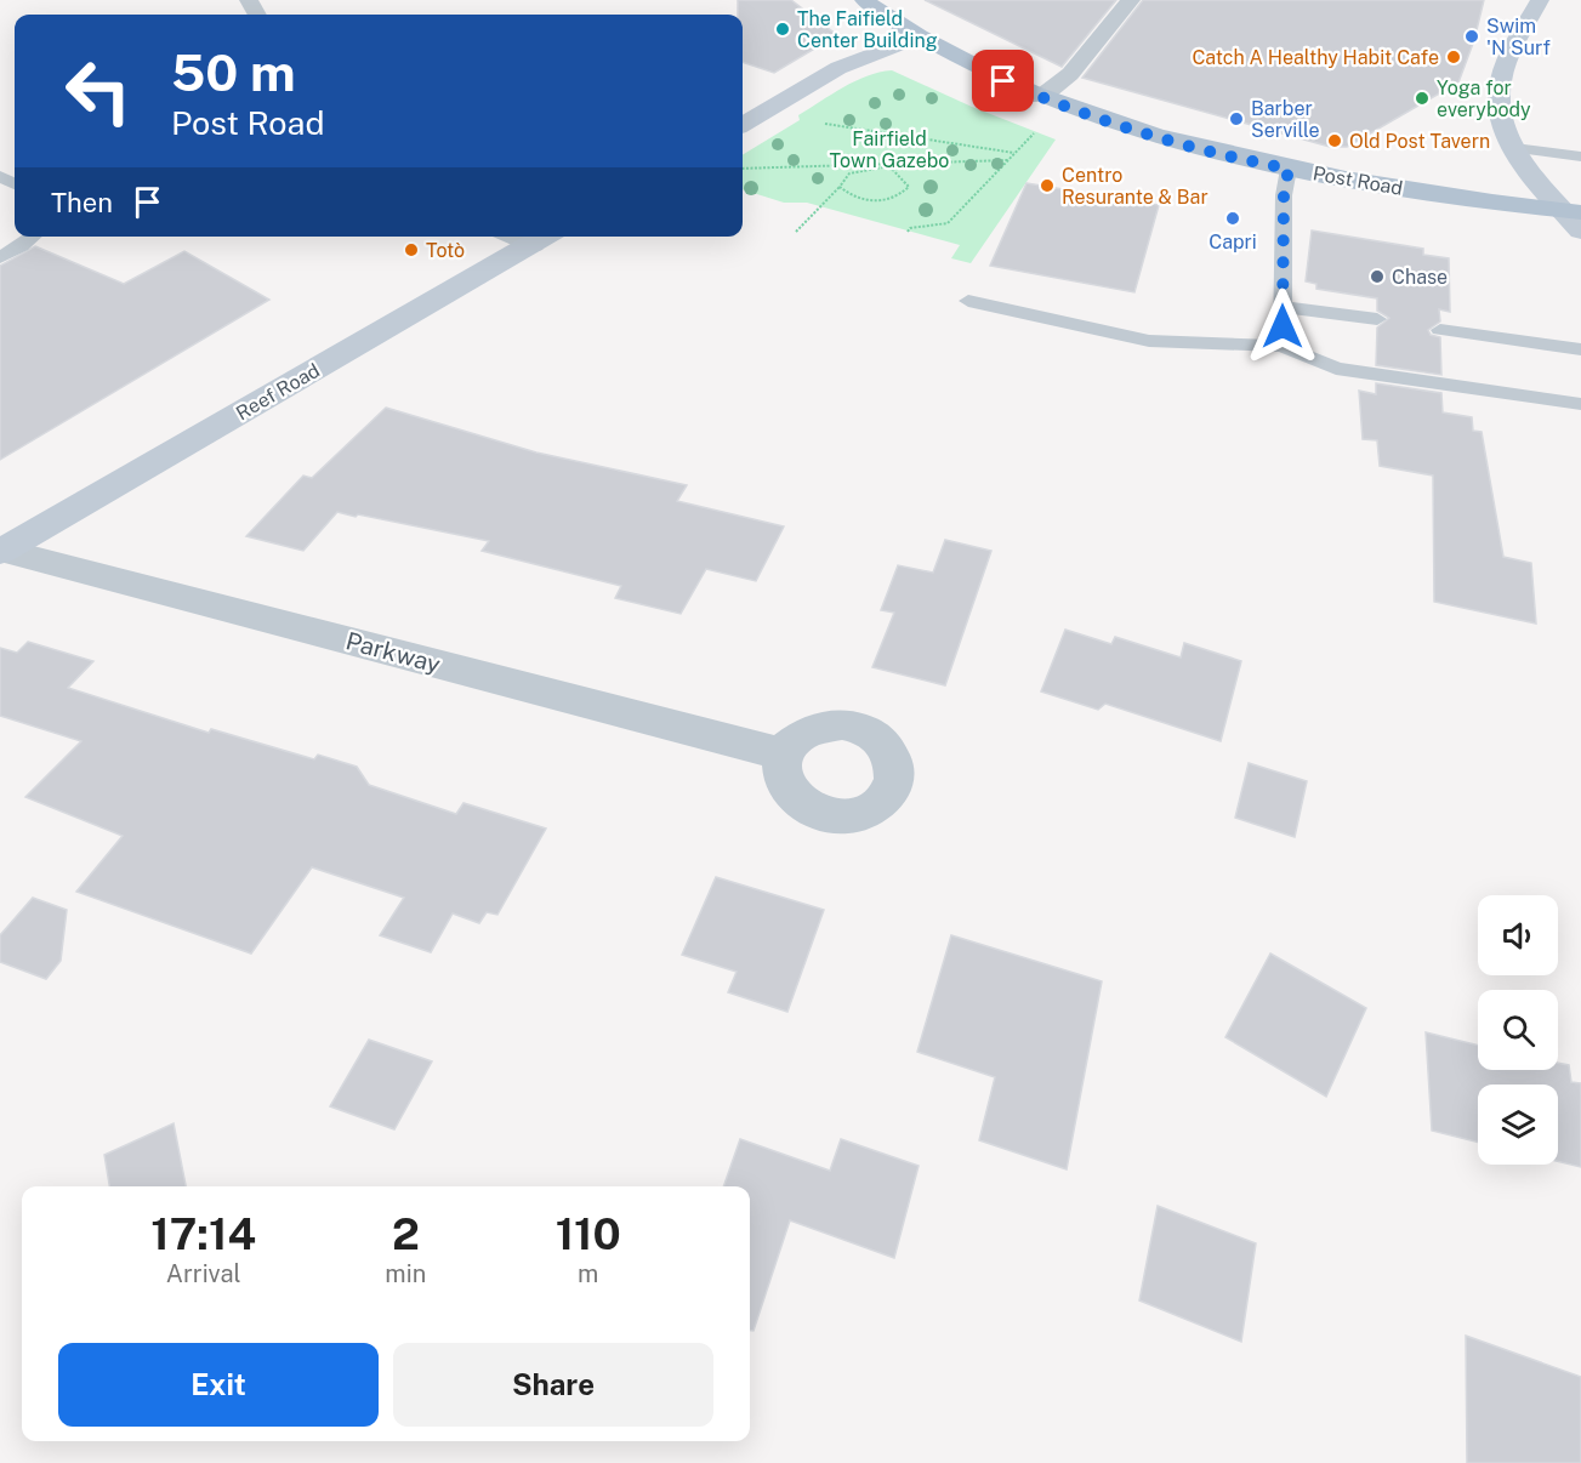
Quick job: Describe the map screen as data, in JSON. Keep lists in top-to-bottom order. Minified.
{"streets":{"main road":["Post Road"],"street":["Reef Road","Parkway"]},"crossings":[["Reef Road","Parkway"]],"parks":["Fairfield Town Gazebo"],"places":["The Faifield Center Building","Swim 'N Surf","Catch A Healthy Habit Cafe","Yoga for everybody","Barber Serville","Old Post Tavern","Centro Resurante & Bar","Capri","Totò","Chase"],"page":{"turn":["50 m","Post Road"],"then":"Then","eta":["17:14","Arrival","2","min","110","m"],"buttons":["Exit","Share"]}}
